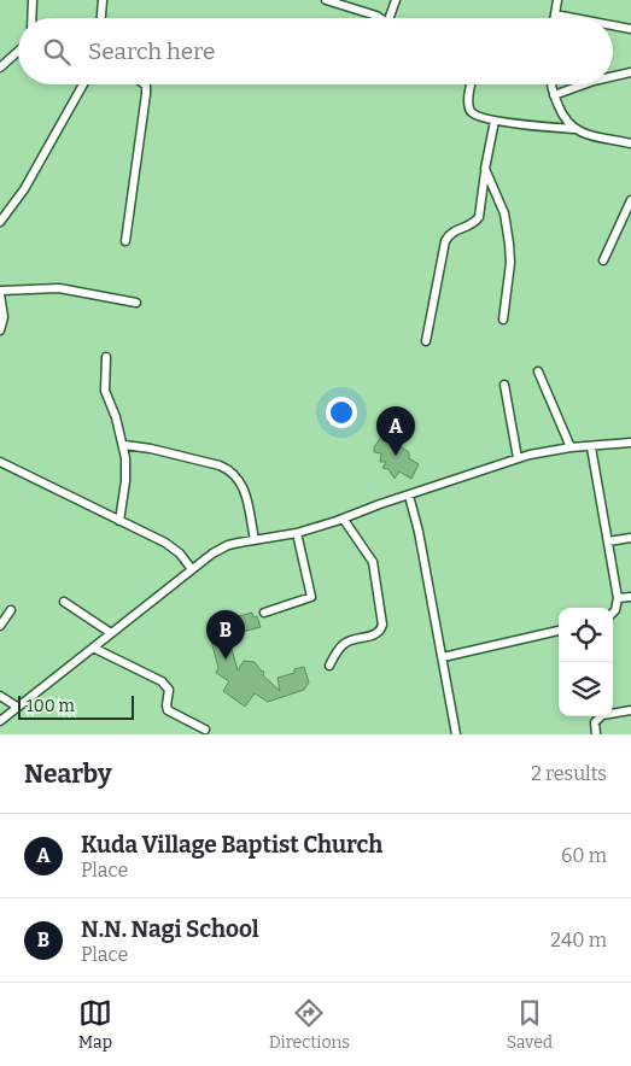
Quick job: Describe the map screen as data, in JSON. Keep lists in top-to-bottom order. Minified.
{"scale_bar":"100 m","page":{"search":"Search here","pins":["A","B"],"scale":"100 m","heading":["Nearby","2 results"],"list":[{"mark":"A","name":"Kuda Village Baptist Church","note":"Place","value":"60 m"},{"mark":"B","name":"N.N. Nagi School","note":"Place","value":"240 m"}],"nav":["Map","Directions","Saved"]}}
